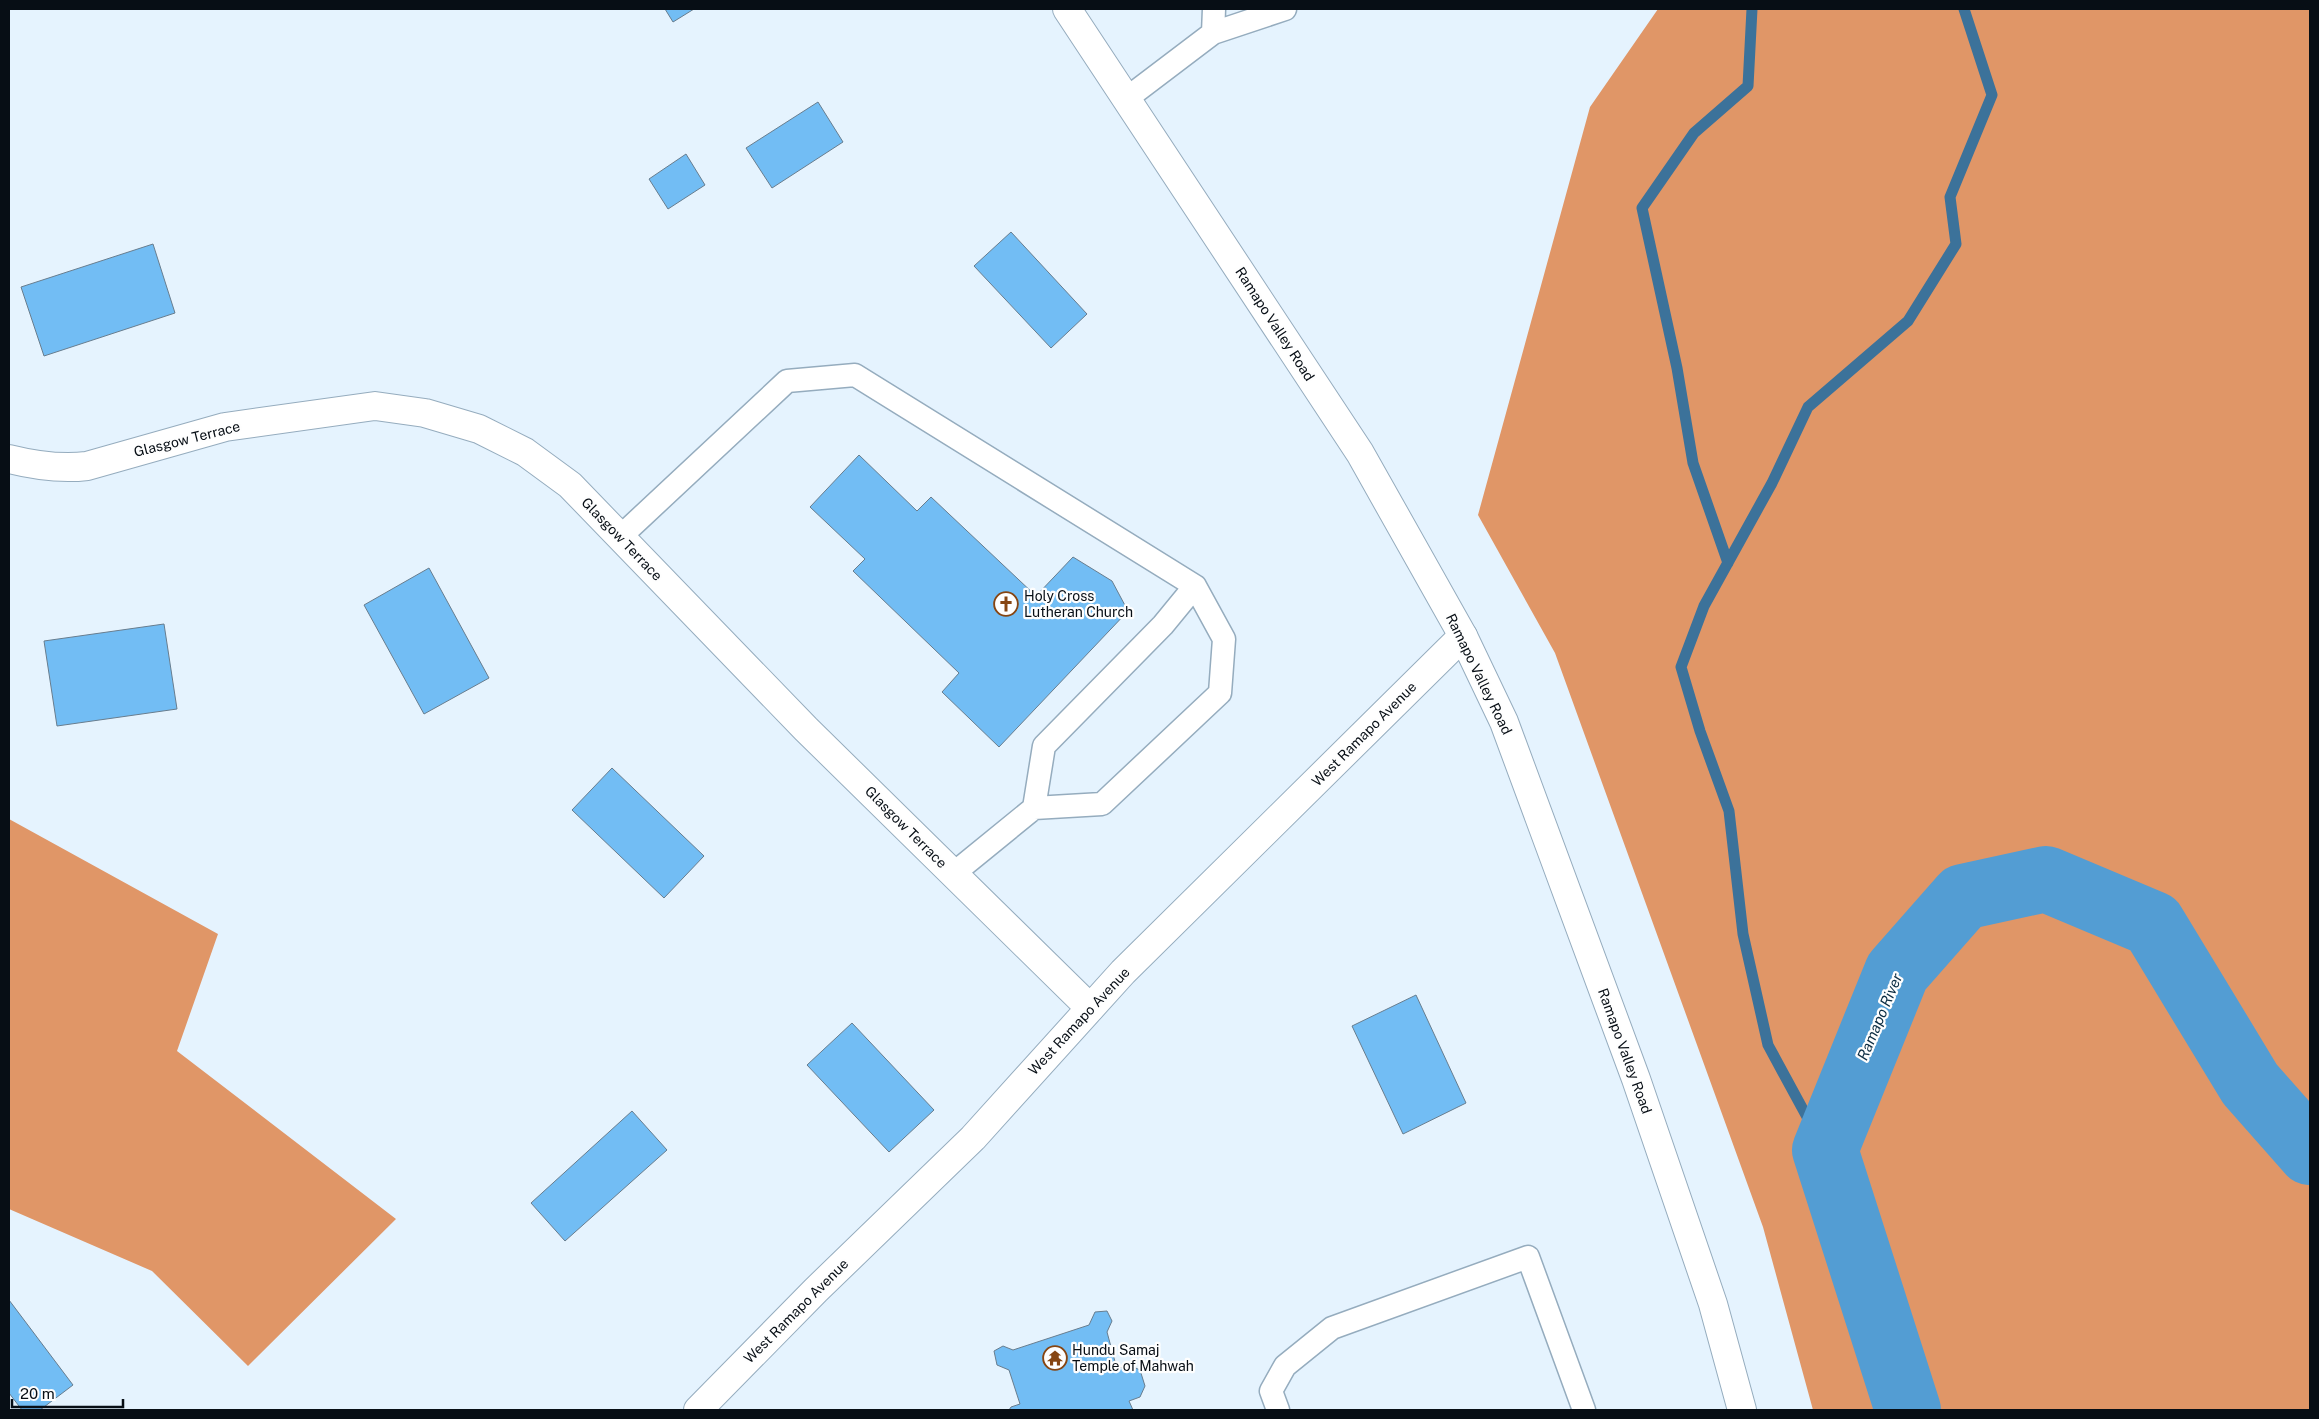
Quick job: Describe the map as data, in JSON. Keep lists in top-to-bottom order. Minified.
{"streets":{"street":["Ramapo Valley Road","Glasgow Terrace","West Ramapo Avenue"]},"crossings":[["Ramapo Valley Road","West Ramapo Avenue"],["Glasgow Terrace","West Ramapo Avenue"]],"water":["Ramapo River"],"places":{"church":["Holy Cross Lutheran Church"],"temple":["Hundu Samaj Temple of Mahwah"]},"scale_bar":"20 m"}
